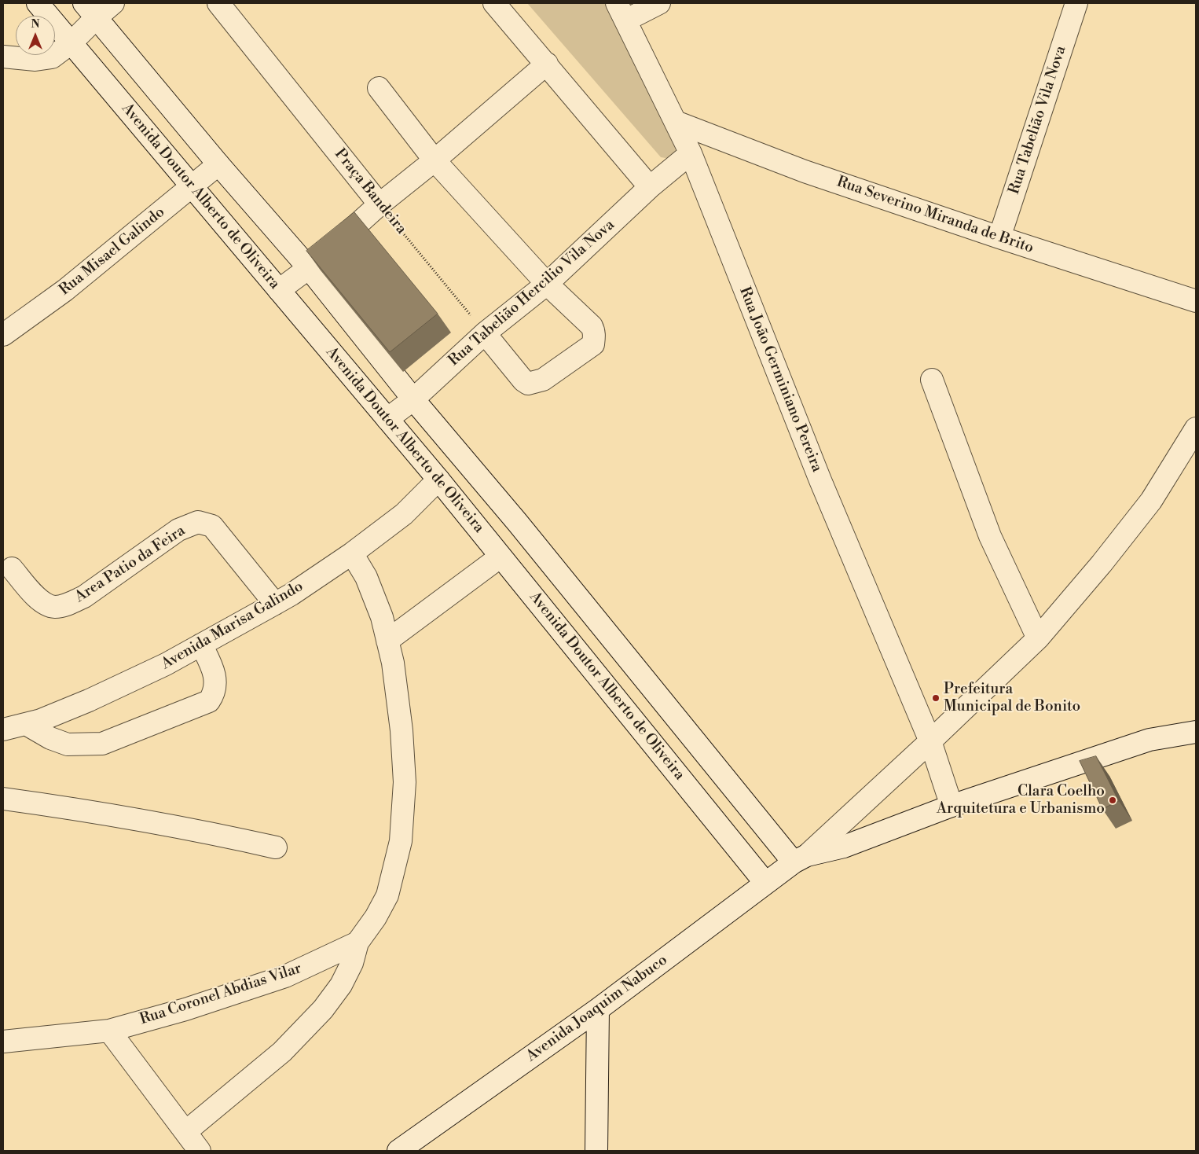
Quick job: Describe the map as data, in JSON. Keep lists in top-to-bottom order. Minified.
{"streets":{"street":["Rua Tabelião Vila Nova","Praça Bandeira","Avenida Doutor Alberto de Oliveira","Rua Severino Miranda de Brito","Rua Misael Galindo","Rua Tabelião Hercilio Vila Nova","Rua João Germiniano Pereira","Area Patio da Feira","Avenida Marisa Galindo","Rua Coronel Abdias Vilar","Avenida Joaquim Nabuco"]},"crossings":[["Rua Tabelião Vila Nova","Rua Severino Miranda de Brito"],["Praça Bandeira","Rua Tabelião Hercilio Vila Nova"],["Avenida Doutor Alberto de Oliveira","Rua Misael Galindo"],["Avenida Doutor Alberto de Oliveira","Rua Tabelião Hercilio Vila Nova"],["Avenida Doutor Alberto de Oliveira","Avenida Marisa Galindo"],["Avenida Doutor Alberto de Oliveira","Avenida Joaquim Nabuco"],["Rua Severino Miranda de Brito","Rua João Germiniano Pereira"],["Rua Tabelião Hercilio Vila Nova","Rua João Germiniano Pereira"],["Rua João Germiniano Pereira","Avenida Joaquim Nabuco"],["Area Patio da Feira","Avenida Marisa Galindo"],["Avenida Marisa Galindo","Rua Coronel Abdias Vilar"]],"places":["Prefeitura Municipal de Bonito","Clara Coelho Arquitetura e Urbanismo"],"north":"top"}
